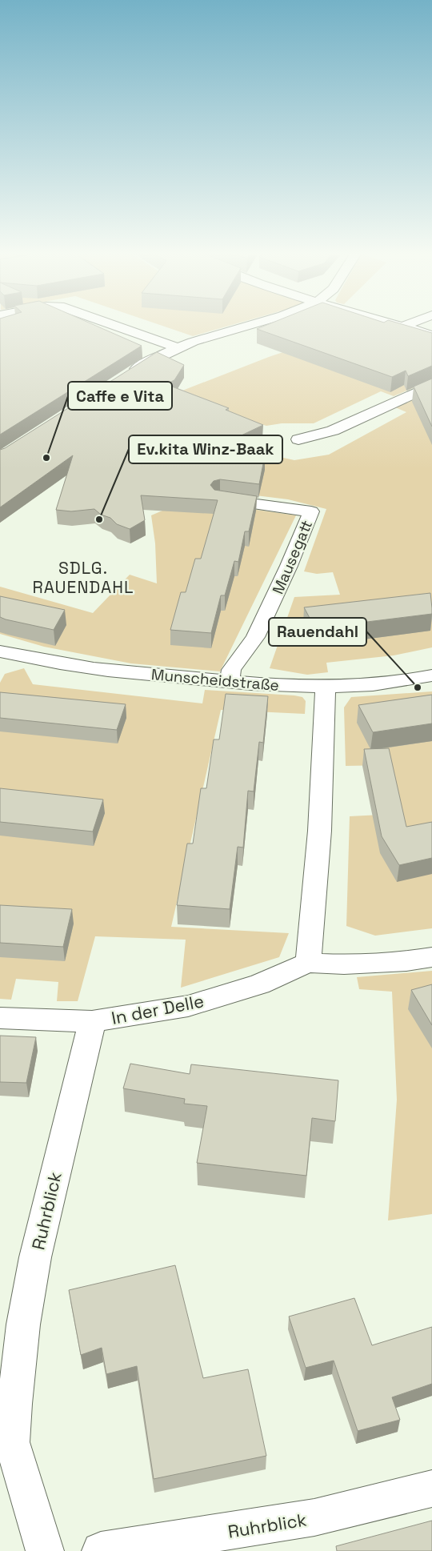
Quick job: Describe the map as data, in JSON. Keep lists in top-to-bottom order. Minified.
{"streets":{"street":["Mausegatt","Munscheidstraße","In der Delle","Ruhrblick"]},"crossings":[["Mausegatt","Munscheidstraße"],["In der Delle","Ruhrblick"]],"districts":["SDLG. RAUENDAHL"],"places":["Caffe e Vita","Ev.kita Winz-Baak","Rauendahl"]}
